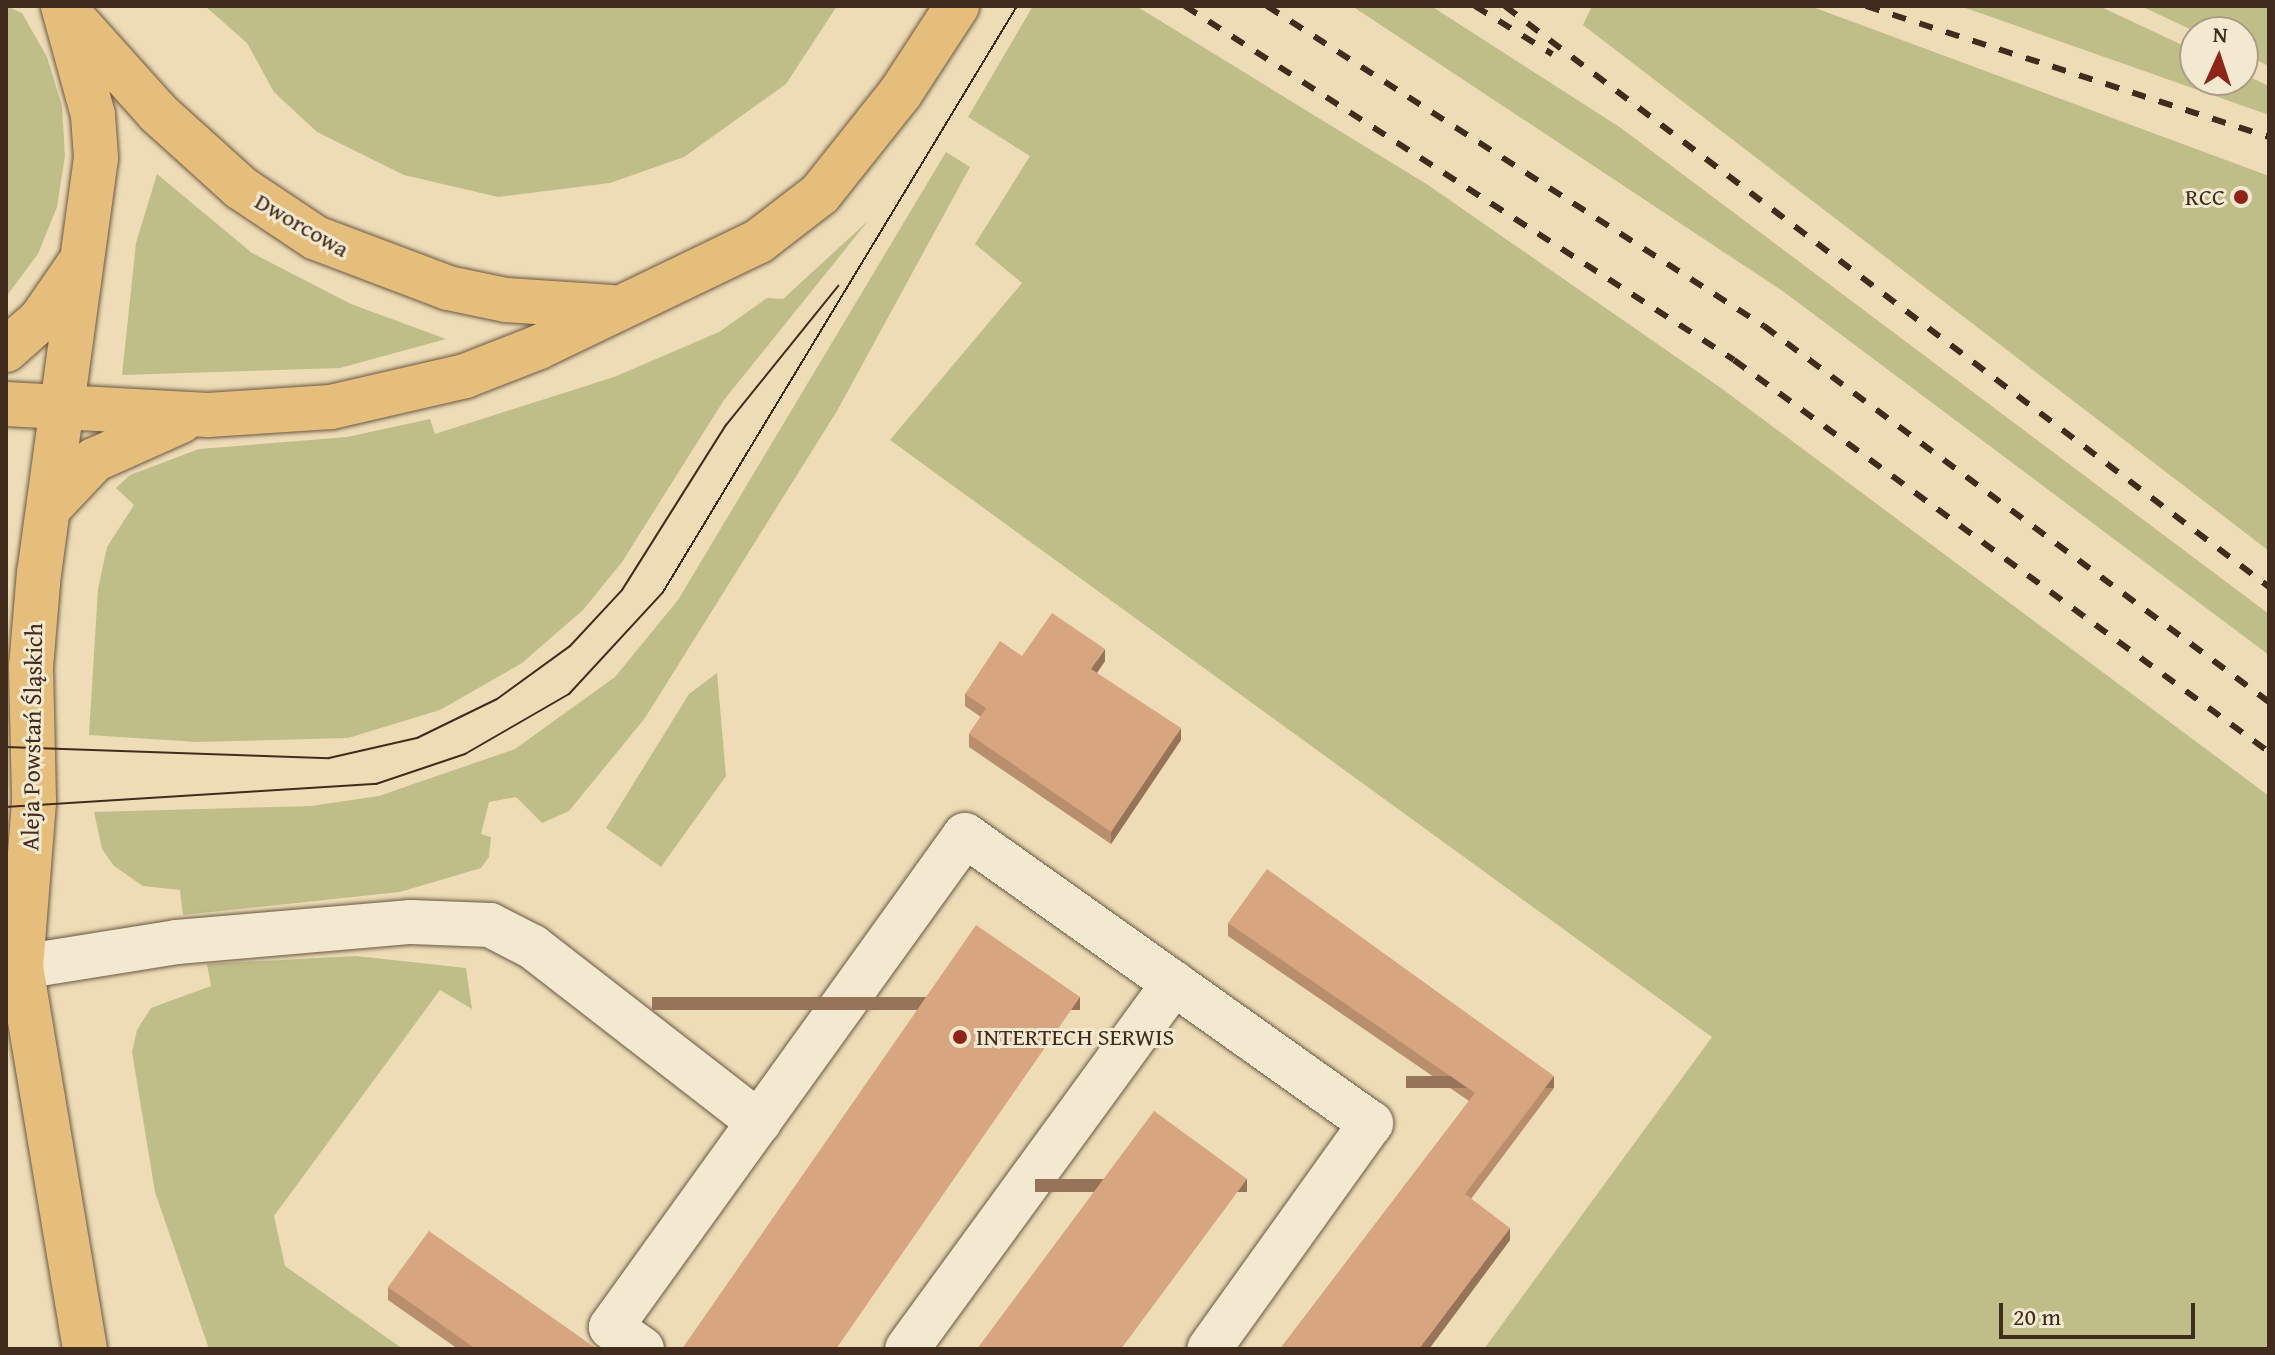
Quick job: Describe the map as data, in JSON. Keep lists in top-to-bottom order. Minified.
{"streets":{"main road":["Dworcowa","Aleja Powstań Śląskich"]},"crossings":[["Dworcowa","Aleja Powstań Śląskich"]],"places":["RCC","INTERTECH SERWIS"],"scale_bar":"20 m","north":"top"}
